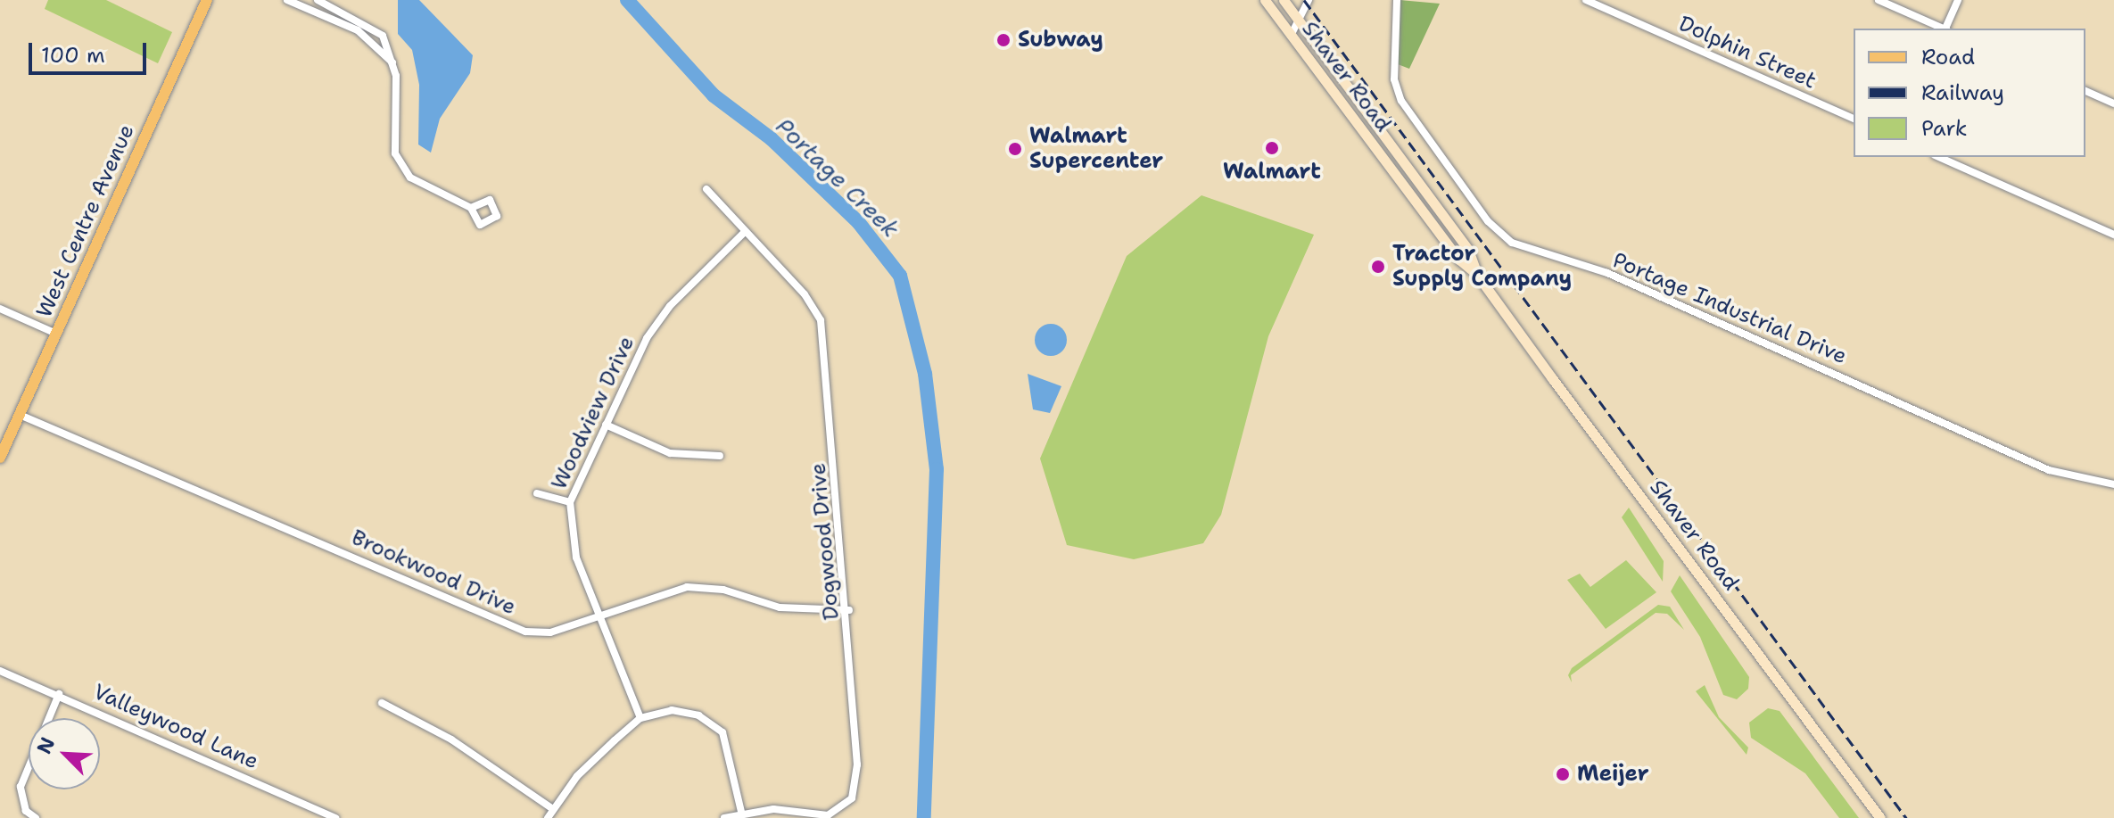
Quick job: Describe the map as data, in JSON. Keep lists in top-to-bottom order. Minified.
{"streets":{"main road":["Shaver Road","West Centre Avenue"],"street":["Dolphin Street","Portage Industrial Drive","Woodview Drive","Dogwood Drive","Brookwood Drive","Valleywood Lane"]},"crossings":[["West Centre Avenue","Brookwood Drive"],["Woodview Drive","Dogwood Drive"],["Woodview Drive","Brookwood Drive"],["Dogwood Drive","Brookwood Drive"]],"water":["Portage Creek"],"places":["Subway","Walmart","Walmart Supercenter","Tractor Supply Company","Meijer"],"legend":["Road","Railway","Park"],"scale_bar":"100 m","north":"top left"}
